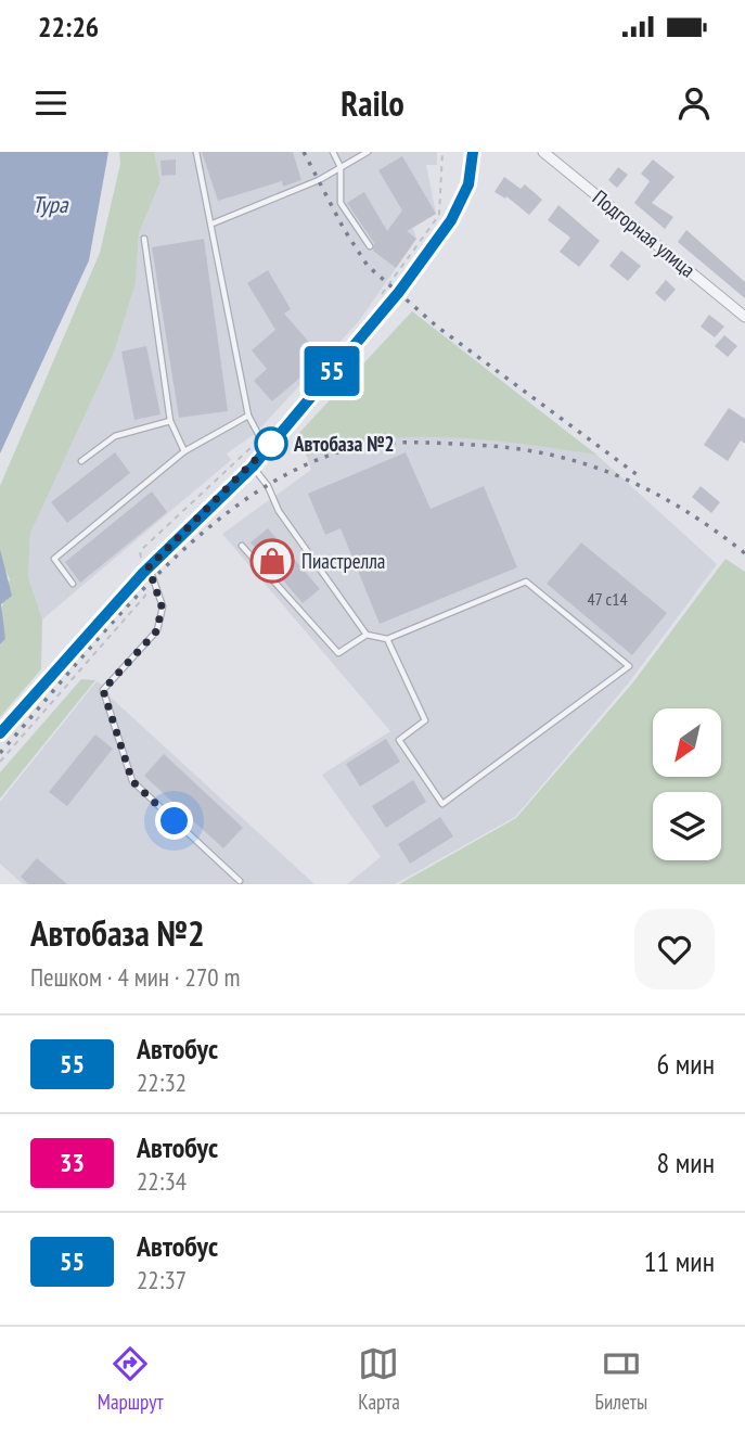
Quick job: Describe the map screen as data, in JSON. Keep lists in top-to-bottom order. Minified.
{"streets":{"street":["Подгорная улица"]},"water":["Тура"],"places":{"other":["Автобаза №2"],"shop":["Пиастрелла"]},"lines":["bus line 55"],"house_numbers":["47 с14"],"north":"bottom left","page":{"status":"22:26","header":"Railo","on_map":"55","heading":["Автобаза №2","Пешком · 4 мин · 270 m"],"list":[{"mark":"55","name":"Автобус","note":"22:32","value":"6 мин"},{"mark":"33","name":"Автобус","note":"22:34","value":"8 мин"},{"mark":"55","name":"Автобус","note":"22:37","value":"11 мин"}],"tabs":["Маршрут","Карта","Билеты"]}}
